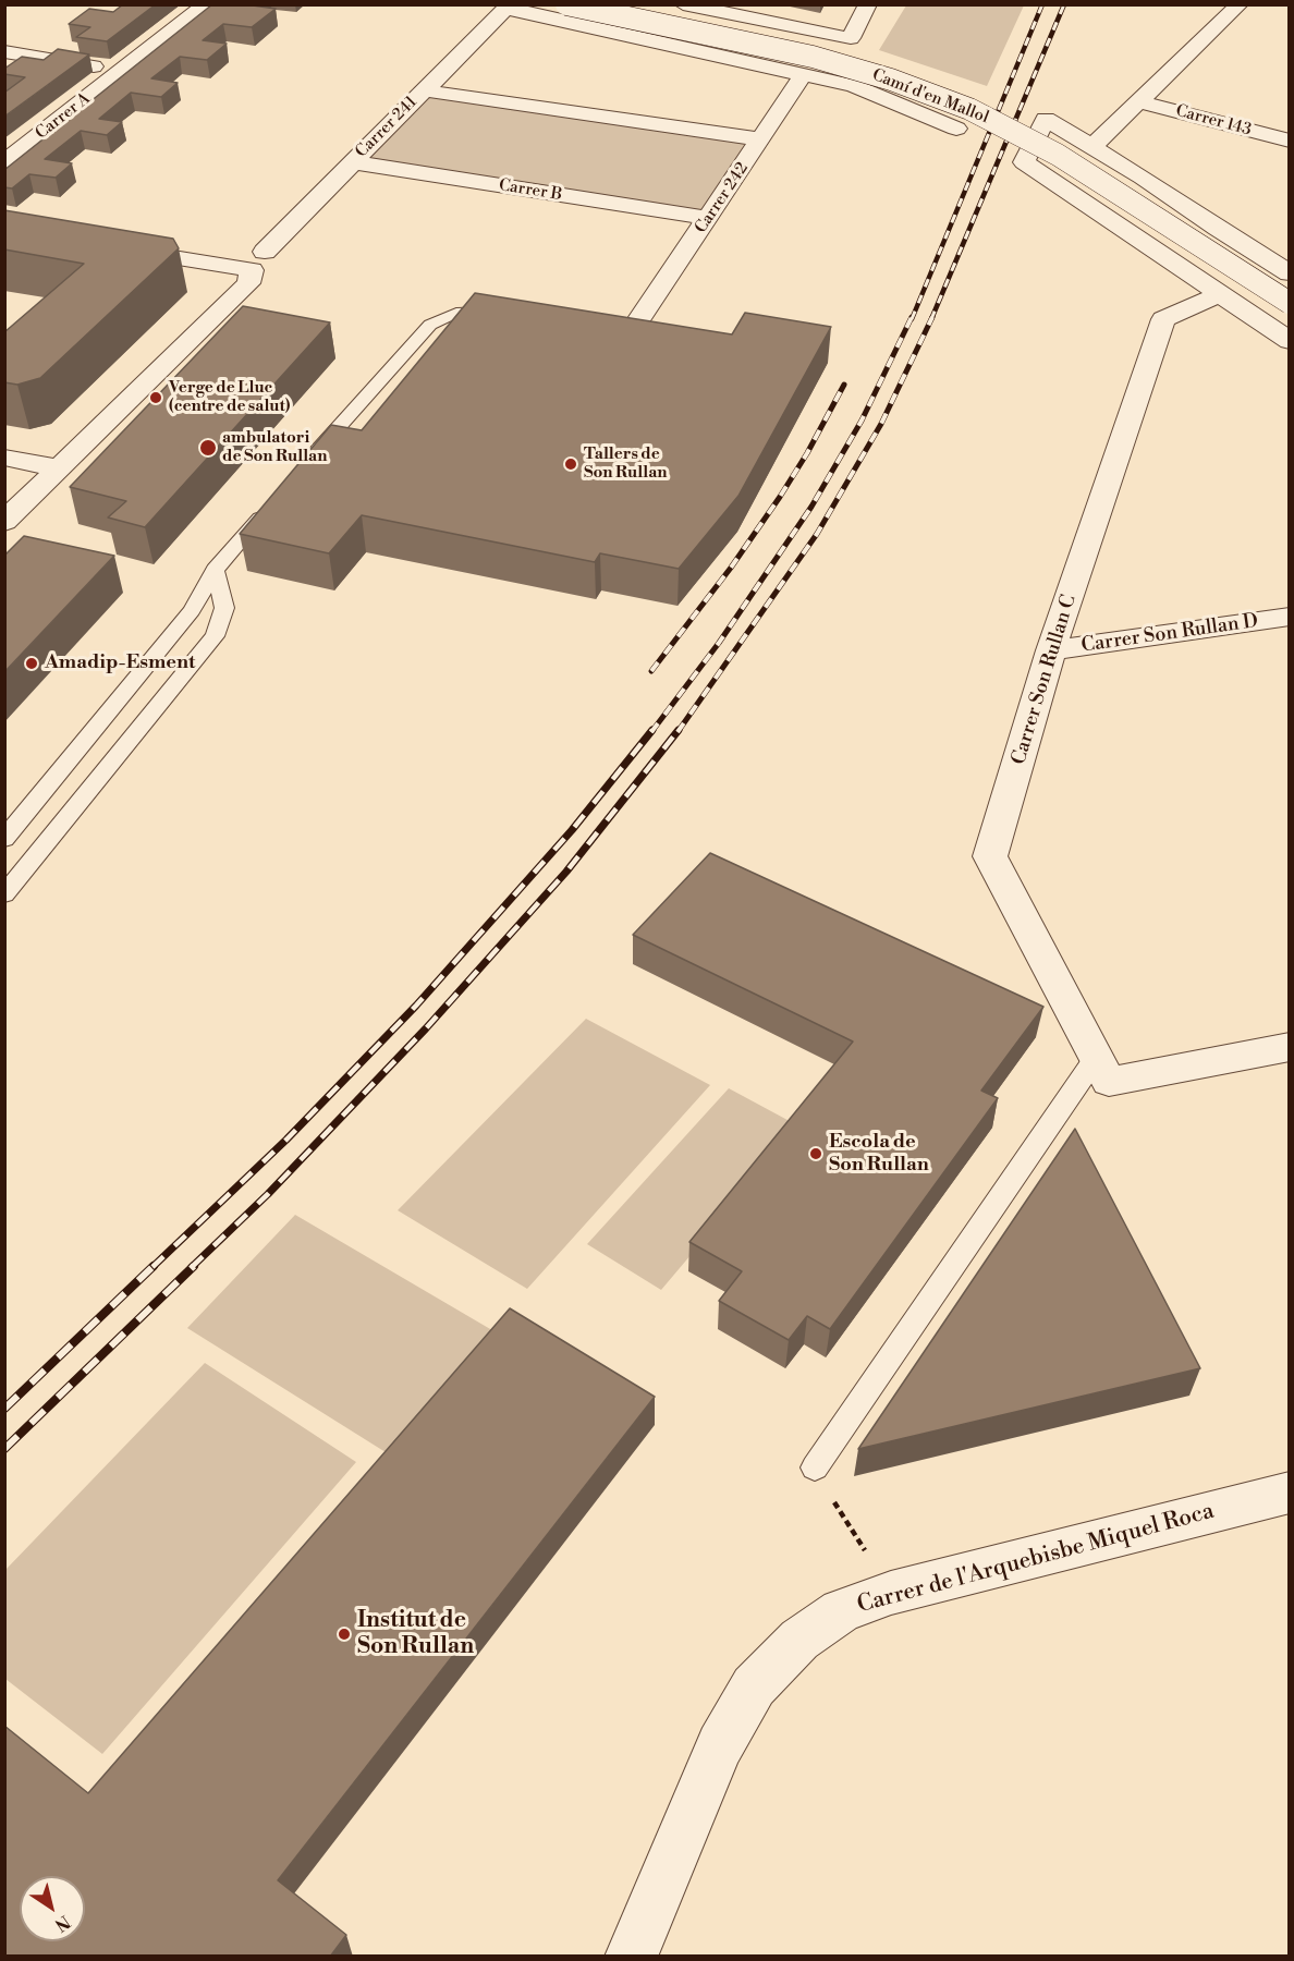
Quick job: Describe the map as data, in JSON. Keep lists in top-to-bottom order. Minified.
{"streets":{"street":["Camí d'en Mallol","Carrer A","Carrer 143","Carrer 241","Carrer B","Carrer 242","Carrer Son Rullan D","Carrer Son Rullan C","Carrer de l'Arquebisbe Miquel Roca"]},"crossings":[["Carrer 241","Carrer B"],["Carrer B","Carrer 242"],["Carrer Son Rullan D","Carrer Son Rullan C"]],"places":["Verge de Lluc (centre de salut)","ambulatori de Son Rullan","Tallers de Son Rullan","Amadip-Esment","Escola de Son Rullan","Institut de Son Rullan"],"north":"bottom right"}
